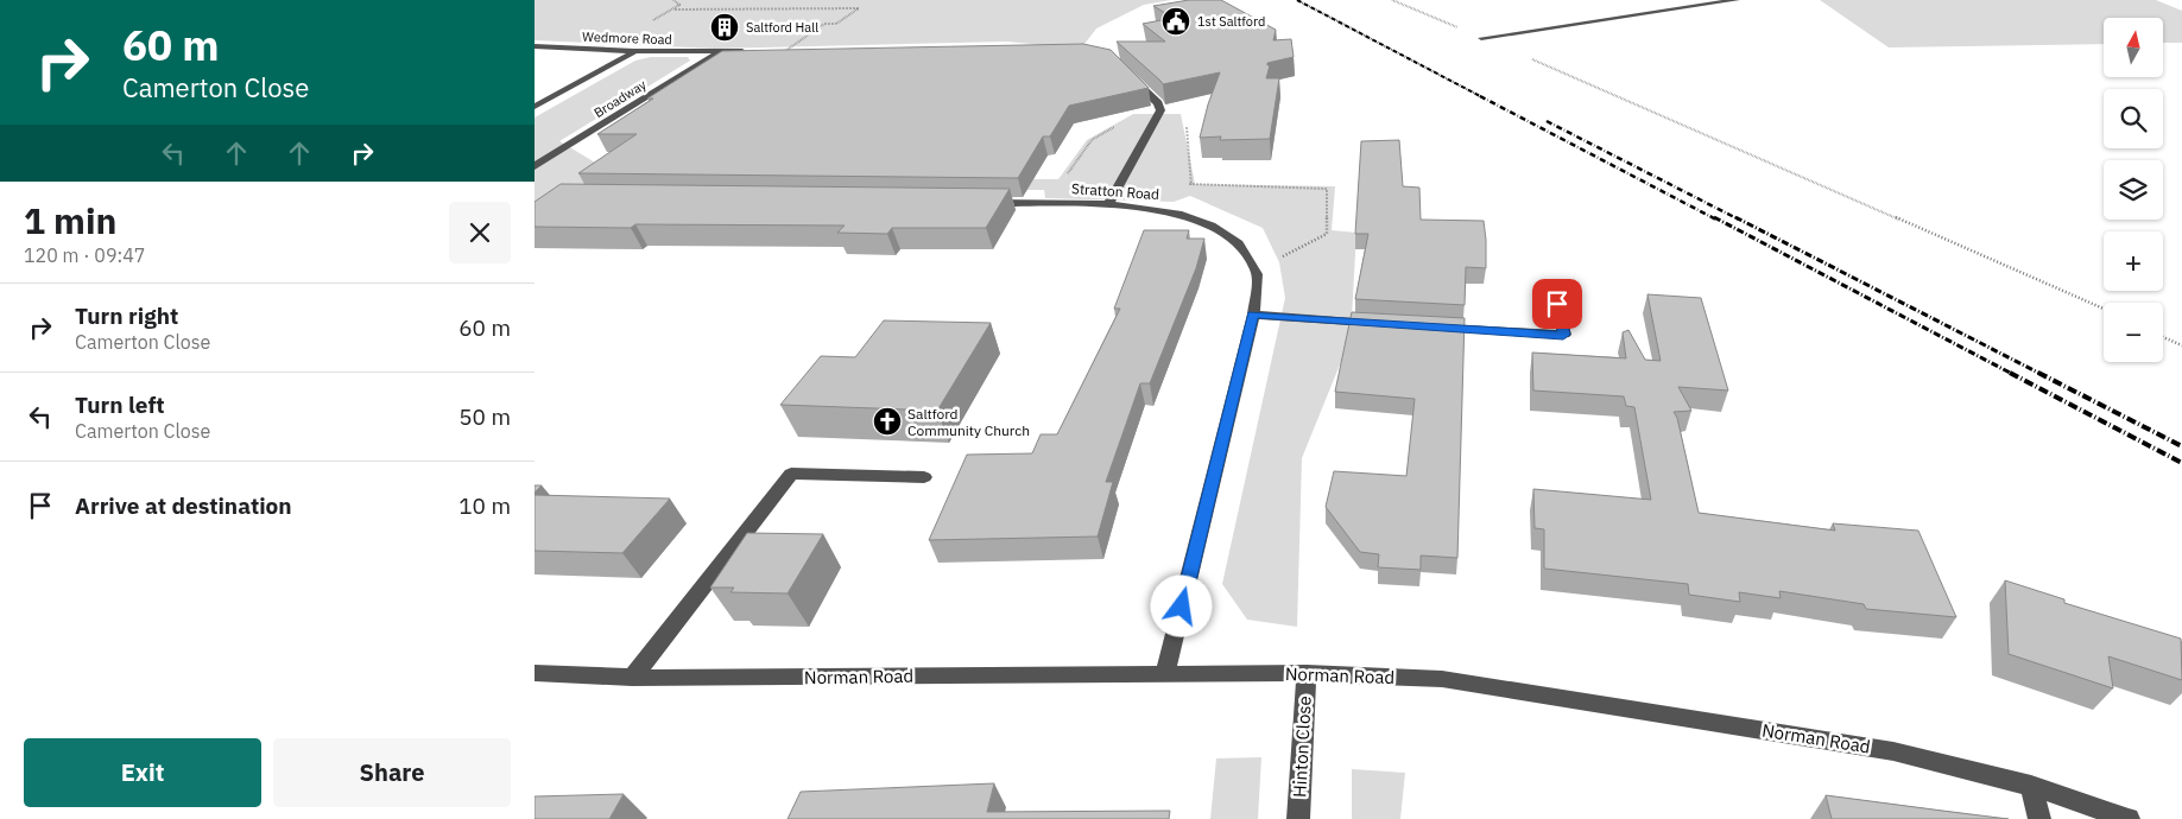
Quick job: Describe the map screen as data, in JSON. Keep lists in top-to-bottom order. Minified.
{"streets":{"street":["Wedmore Road","Broadway","Stratton Road","Norman Road","Hinton Close"]},"crossings":[["Wedmore Road","Broadway"],["Stratton Road","Norman Road"],["Norman Road","Hinton Close"]],"places":{"public building":["1st Saltford"],"building":["Saltford Hall"],"church":["Saltford Community Church"]},"north":"top","page":{"turn":["60 m","Camerton Close"],"map_buttons":["+","−"],"heading":["1 min","120 m · 09:47"],"list":[{"name":"Turn right","note":"Camerton Close","value":"60 m"},{"name":"Turn left","note":"Camerton Close","value":"50 m"},{"name":"Arrive at destination","value":"10 m"}],"buttons":["Exit","Share"]}}
